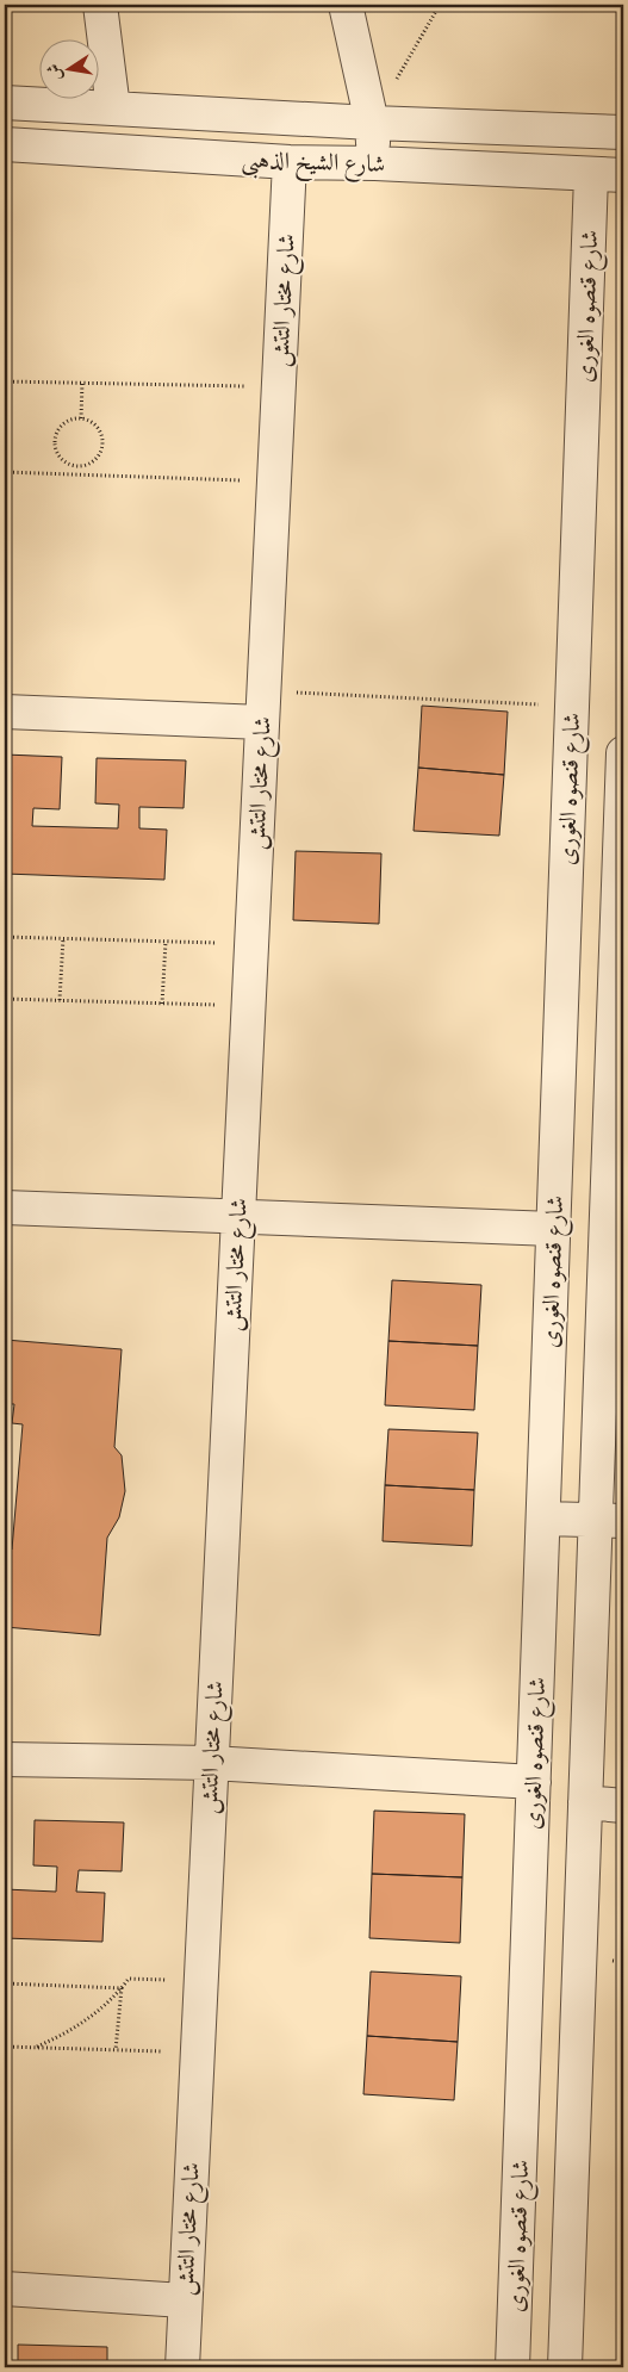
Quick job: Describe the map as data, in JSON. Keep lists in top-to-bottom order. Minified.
{"streets":{"street":["شارع الشيخ الذهبى","شارع مختار التتش","شارع قنصوه الغورى"]},"crossings":[["شارع الشيخ الذهبى","شارع مختار التتش"],["شارع الشيخ الذهبى","شارع قنصوه الغورى"]],"north":"left"}
